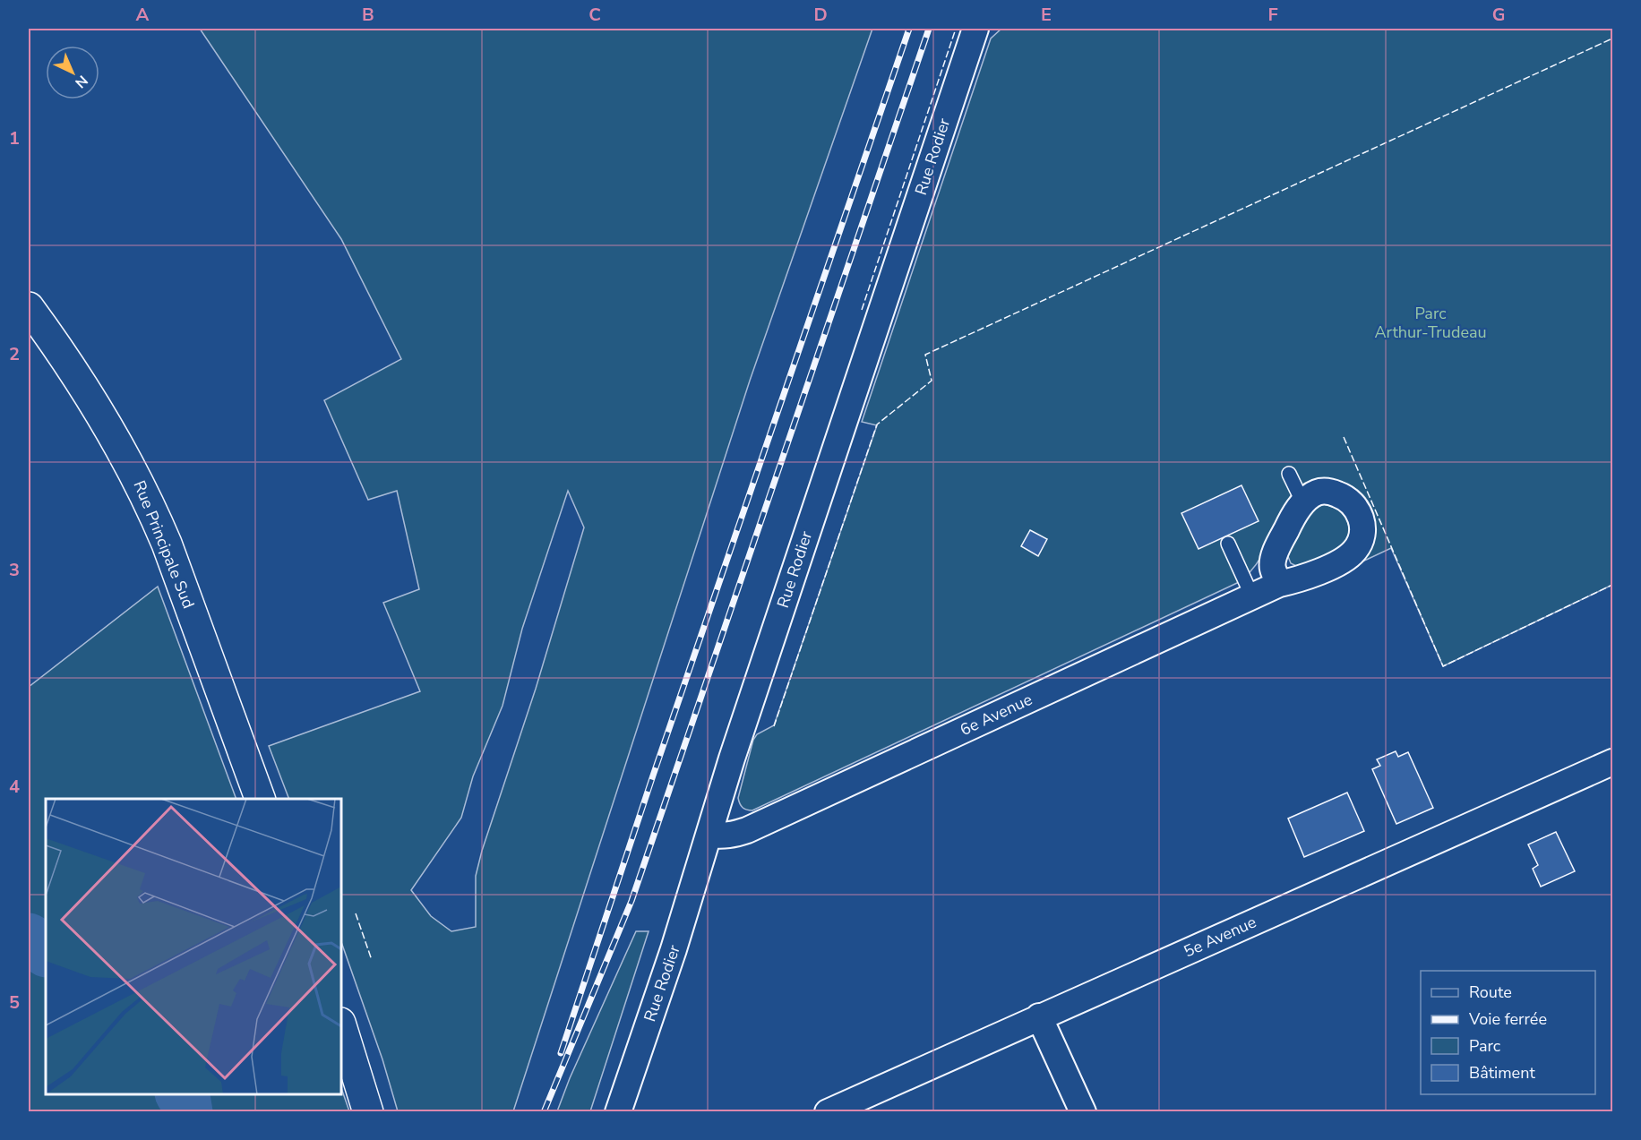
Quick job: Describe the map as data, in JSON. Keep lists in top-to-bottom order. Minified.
{"streets":{"street":["Rue Rodier","Rue Principale Sud","6e Avenue","5e Avenue"]},"crossings":[["Rue Rodier","6e Avenue"]],"parks":["Parc Arthur-Trudeau"],"legend":["Route","Voie ferrée","Parc","Bâtiment"],"north":"bottom right","grid":{"columns":["A","B","C","D","E","F","G"],"rows":["1","2","3","4","5"]}}
